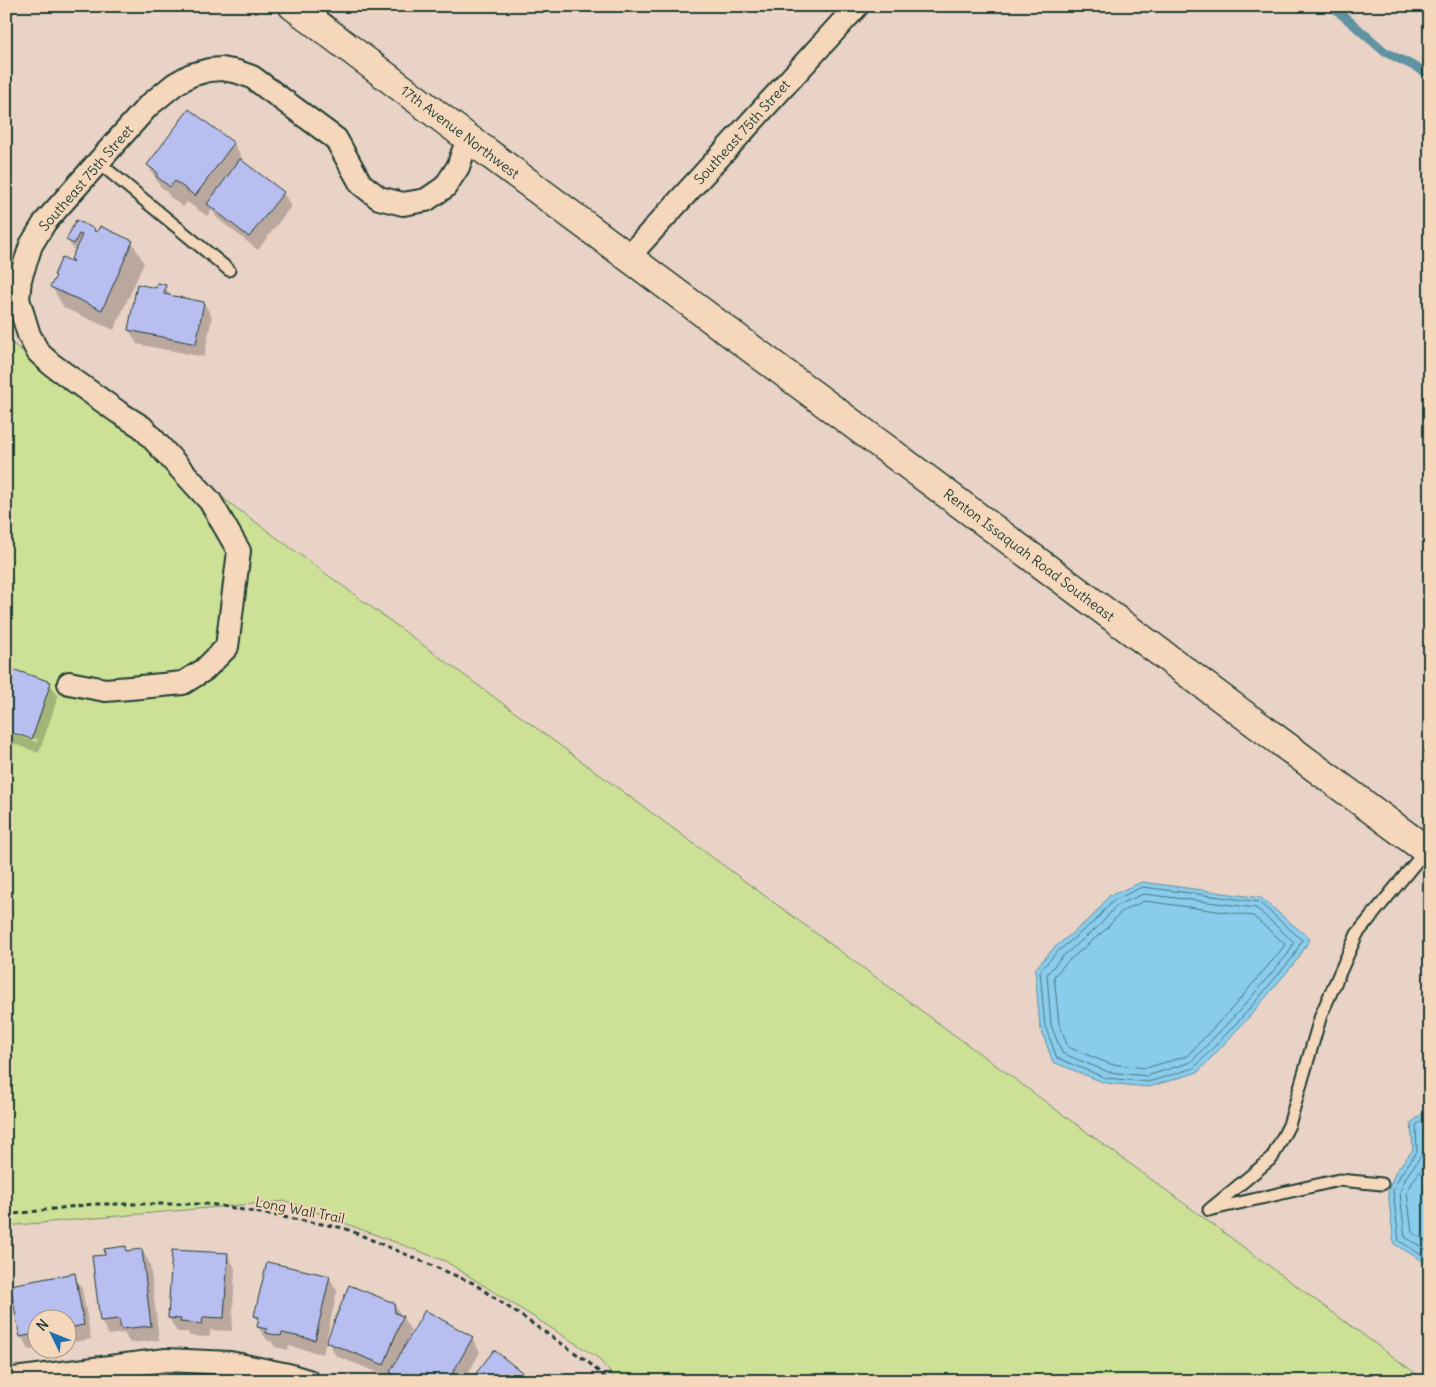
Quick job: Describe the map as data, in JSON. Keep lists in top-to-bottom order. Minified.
{"streets":{"main road":["17th Avenue Northwest","Renton Issaquah Road Southeast"],"street":["Southeast 75th Street"],"path":["Long Wall Trail"]},"crossings":[["17th Avenue Northwest","Southeast 75th Street"],["17th Avenue Northwest","Renton Issaquah Road Southeast"],["Southeast 75th Street","Renton Issaquah Road Southeast"]],"north":"top left"}
